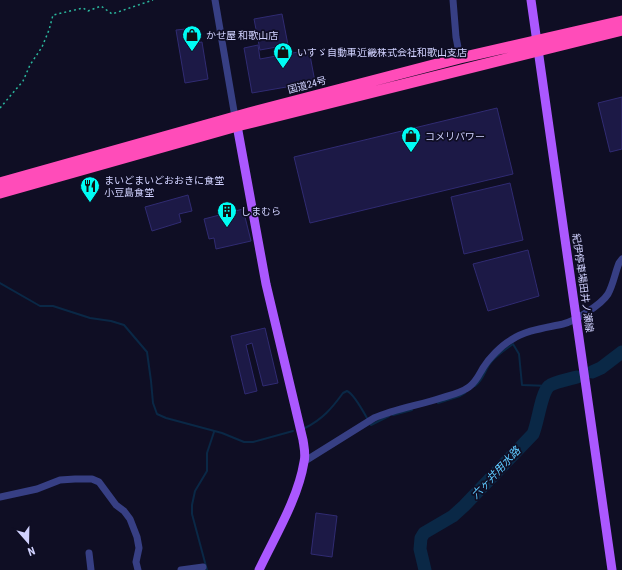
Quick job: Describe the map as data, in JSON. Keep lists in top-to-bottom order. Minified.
{"streets":{"highway":["国道24号"],"main road":["紀伊停車場田井ノ瀬線"]},"crossings":[["国道24号","紀伊停車場田井ノ瀬線"]],"water":["六ヶ井用水路"],"places":{"shop":["かせ屋 和歌山店","いすゞ自動車近畿株式会社和歌山支店","コメリパワー"],"restaurant":["まいどまいどおおきに食堂 小豆島食堂"],"building":["しまむら"]},"north":"bottom"}
